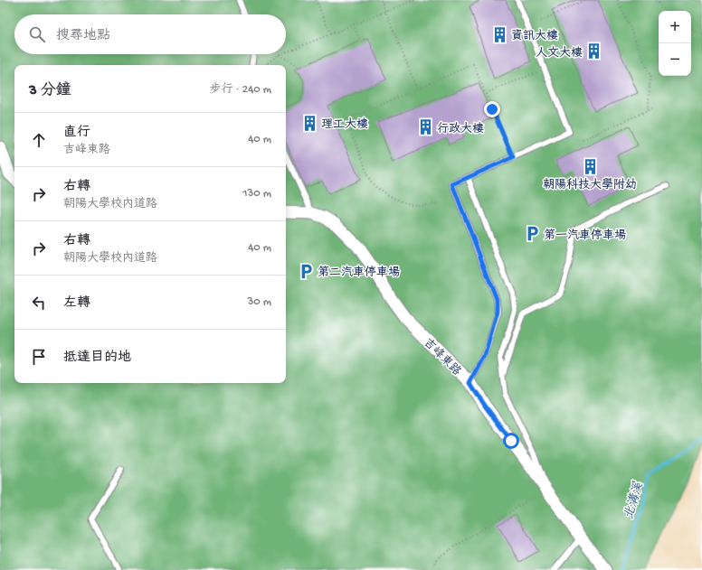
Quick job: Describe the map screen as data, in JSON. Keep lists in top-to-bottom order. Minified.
{"streets":{"street":["吉峰東路"]},"water":["北溝溪"],"places":{"building":["資訊大樓","人文大樓","理工大樓","行政大樓","朝陽科技大學附幼"],"parking":["第一汽車停車場","第二汽車停車場"]},"page":{"map_buttons":["+","−"],"search":"搜尋地點","heading":["3 分鐘","步行 · 240 m"],"list":[["直行","吉峰東路","40 m"],["右轉","朝陽大學校內道路","130 m"],["右轉","朝陽大學校內道路","40 m"],["左轉","30 m"],"抵達目的地"]}}
